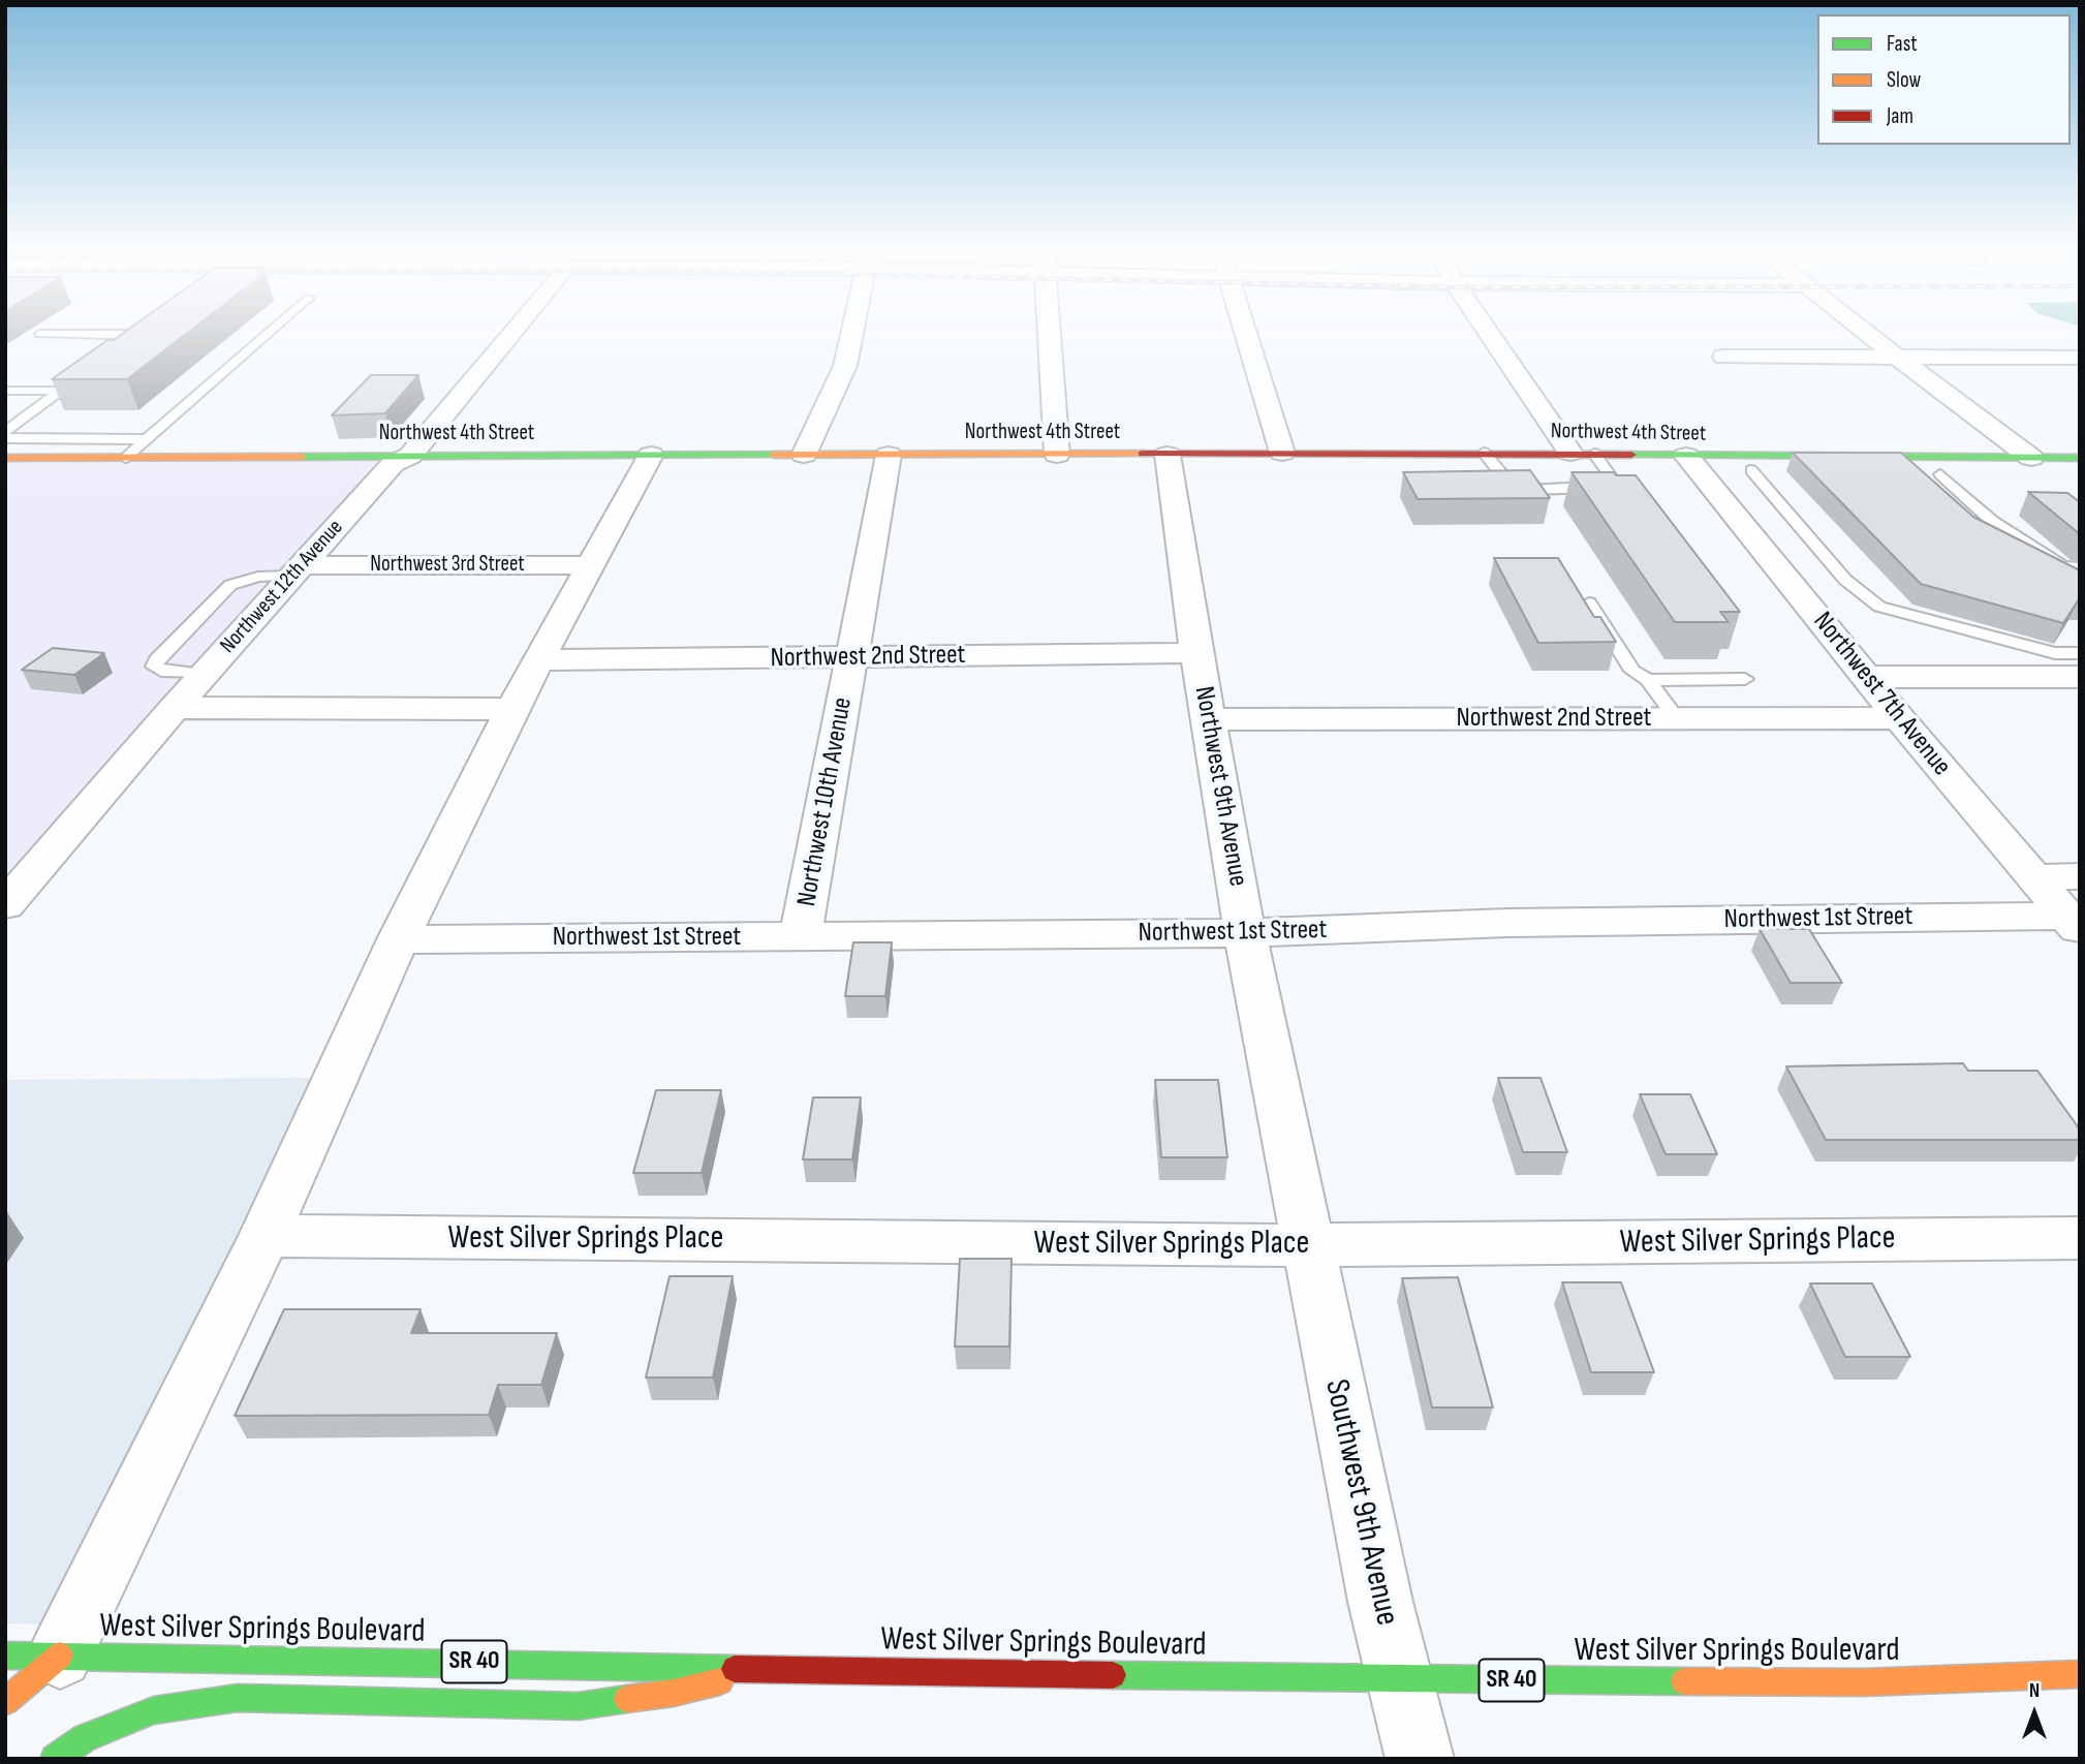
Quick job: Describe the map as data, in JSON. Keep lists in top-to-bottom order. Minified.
{"streets":{"street":["Northwest 4th Street","Northwest 3rd Street","Northwest 12th Avenue","Northwest 2nd Street","Northwest 7th Avenue","Northwest 9th Avenue","Northwest 10th Avenue","Northwest 1st Street","West Silver Springs Place","Southwest 9th Avenue","West Silver Springs Boulevard","SR 40"]},"crossings":[["Northwest 4th Street","Northwest 12th Avenue"],["Northwest 4th Street","Northwest 7th Avenue"],["Northwest 4th Street","Northwest 9th Avenue"],["Northwest 4th Street","Northwest 10th Avenue"],["Northwest 3rd Street","Northwest 12th Avenue"],["Northwest 2nd Street","Northwest 7th Avenue"],["Northwest 2nd Street","Northwest 9th Avenue"],["Northwest 2nd Street","Northwest 10th Avenue"],["Northwest 7th Avenue","Northwest 1st Street"],["Northwest 9th Avenue","Northwest 1st Street"],["Northwest 9th Avenue","West Silver Springs Place"],["Northwest 9th Avenue","Southwest 9th Avenue"],["Northwest 10th Avenue","Northwest 1st Street"],["West Silver Springs Place","Southwest 9th Avenue"],["Southwest 9th Avenue","West Silver Springs Boulevard"]],"legend":["Fast","Slow","Jam"],"north":"top"}
